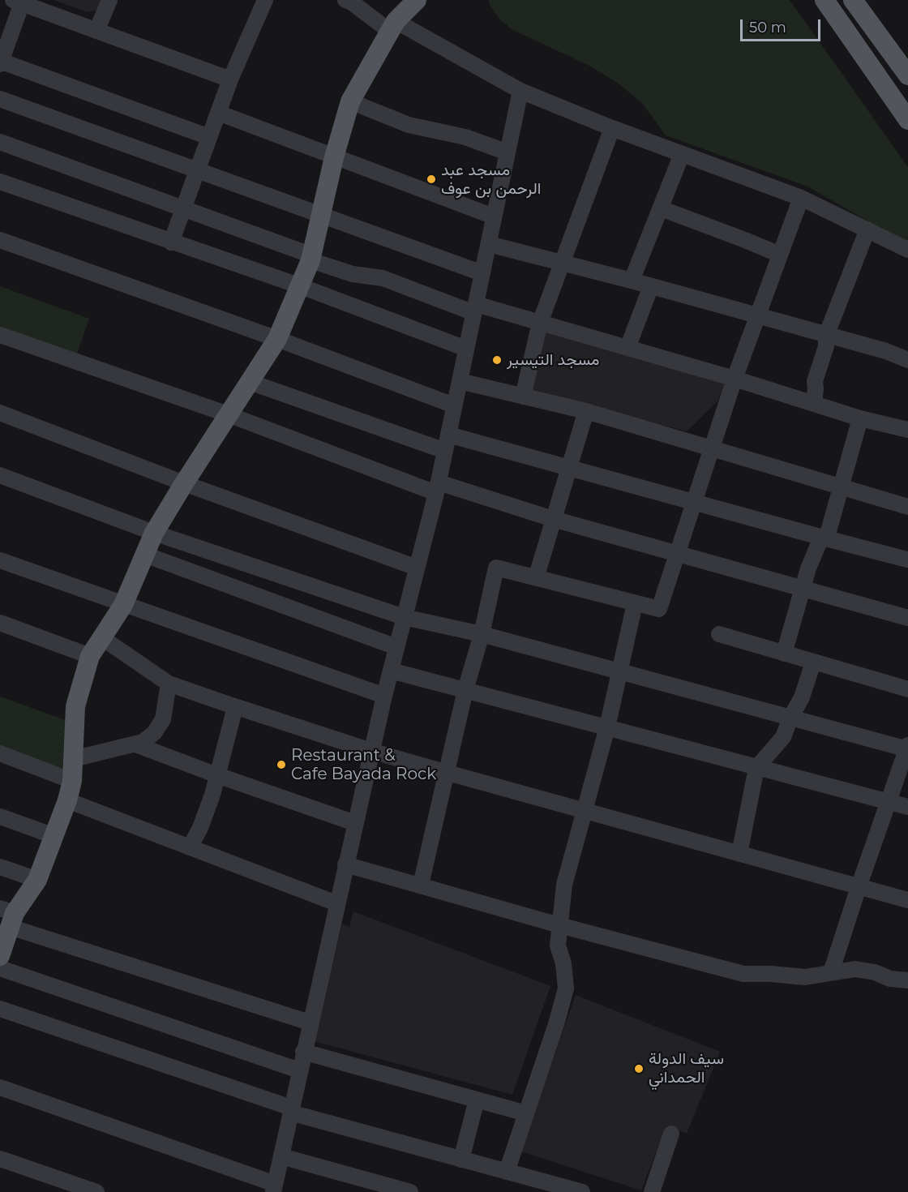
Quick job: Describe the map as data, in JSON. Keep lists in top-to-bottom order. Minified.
{"places":["مسجد عبد الرحمن بن عوف","مسجد التيسير","Restaurant & Cafe Bayada Rock","سيف الدولة الحمداني"],"scale_bar":"50 m"}
